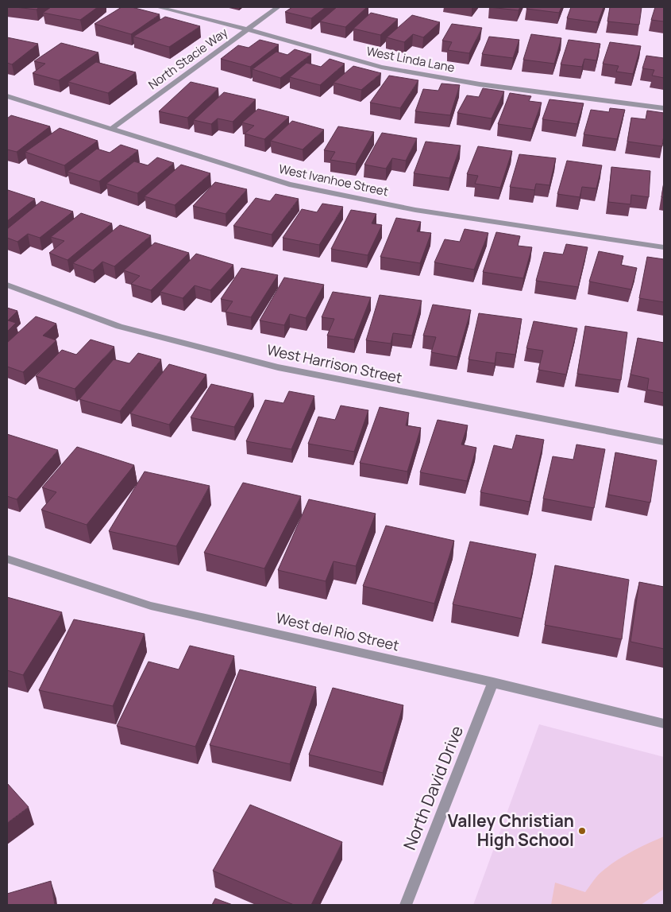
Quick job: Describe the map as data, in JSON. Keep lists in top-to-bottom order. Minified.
{"streets":{"street":["North Stacie Way","West Linda Lane","West Ivanhoe Street","West Harrison Street","West del Rio Street","North David Drive"]},"crossings":[["North Stacie Way","West Linda Lane"],["North Stacie Way","West Ivanhoe Street"],["West del Rio Street","North David Drive"]],"places":["Valley Christian High School"]}
